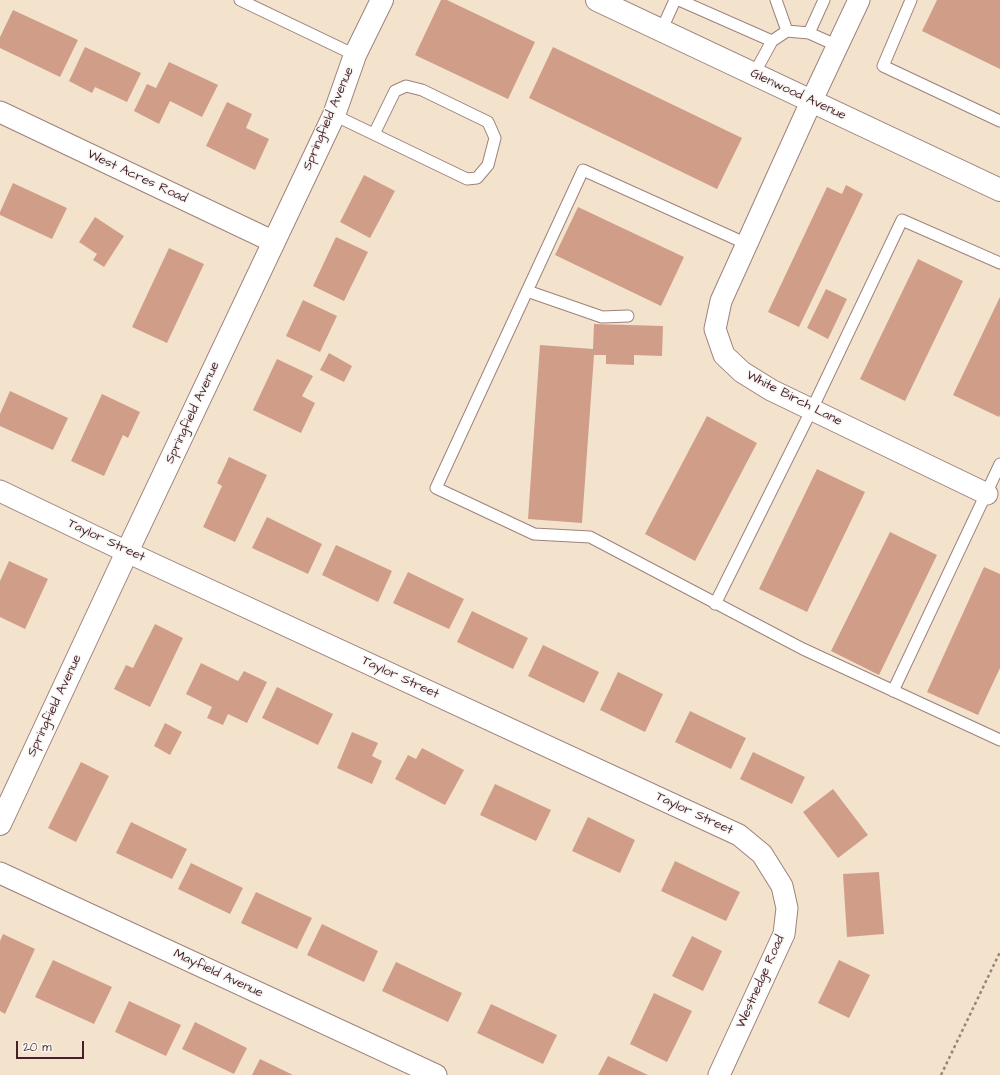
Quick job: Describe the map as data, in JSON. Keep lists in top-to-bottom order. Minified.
{"streets":{"street":["Glenwood Avenue","Springfield Avenue","West Acres Road","White Birch Lane","Taylor Street","Mayfield Avenue","Westnedge Road"]},"crossings":[["Glenwood Avenue","White Birch Lane"],["Springfield Avenue","West Acres Road"],["Springfield Avenue","Taylor Street"],["Taylor Street","Westnedge Road"]],"scale_bar":"20 m"}
